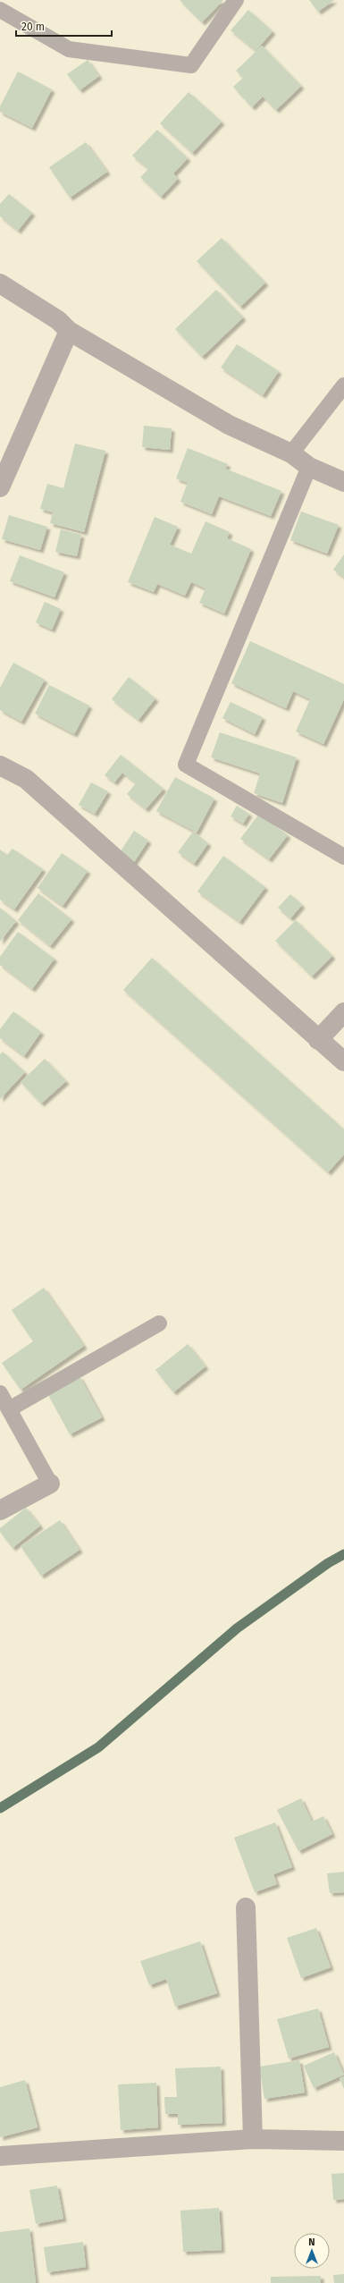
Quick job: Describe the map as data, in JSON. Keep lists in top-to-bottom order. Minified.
{"scale_bar":"20 m","north":"top"}
